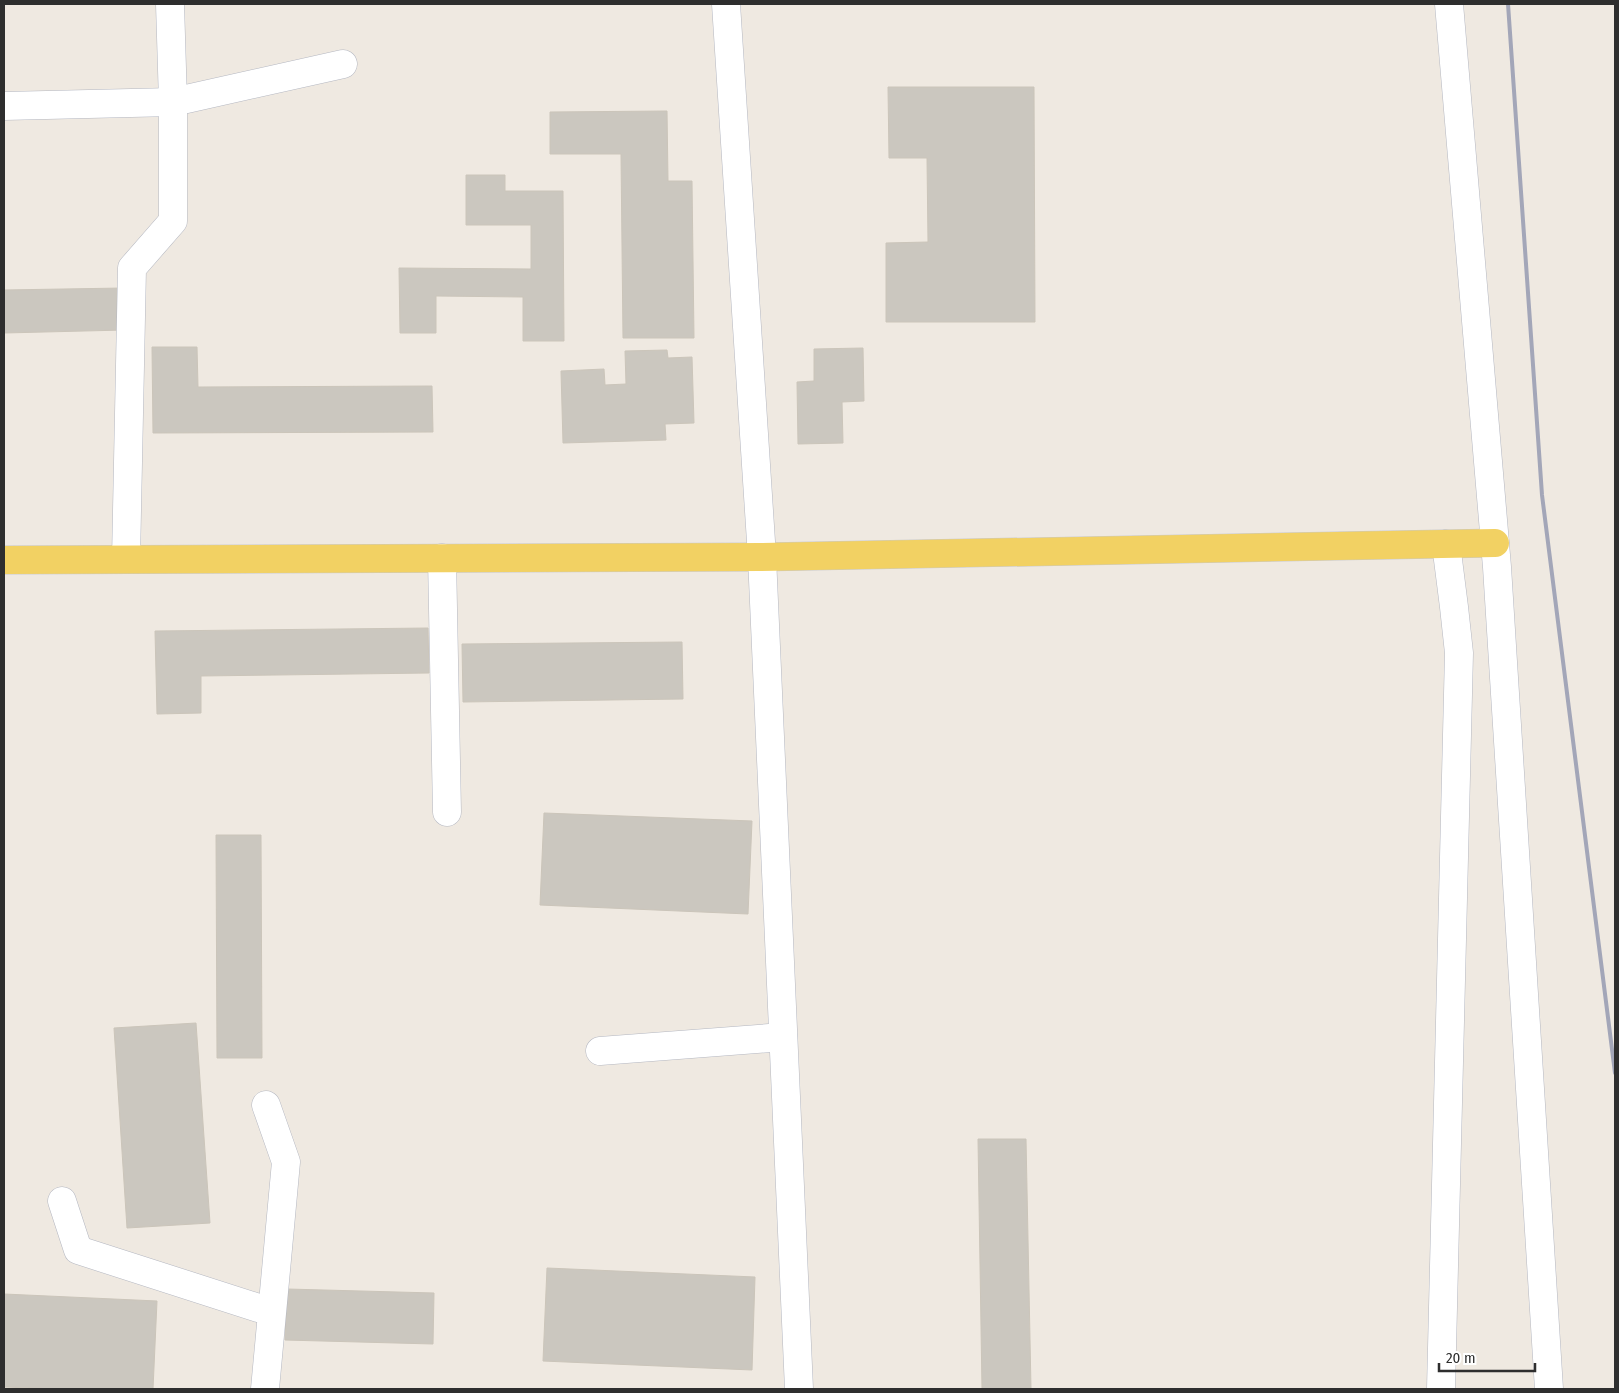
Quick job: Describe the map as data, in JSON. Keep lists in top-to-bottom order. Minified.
{"scale_bar":"20 m"}
